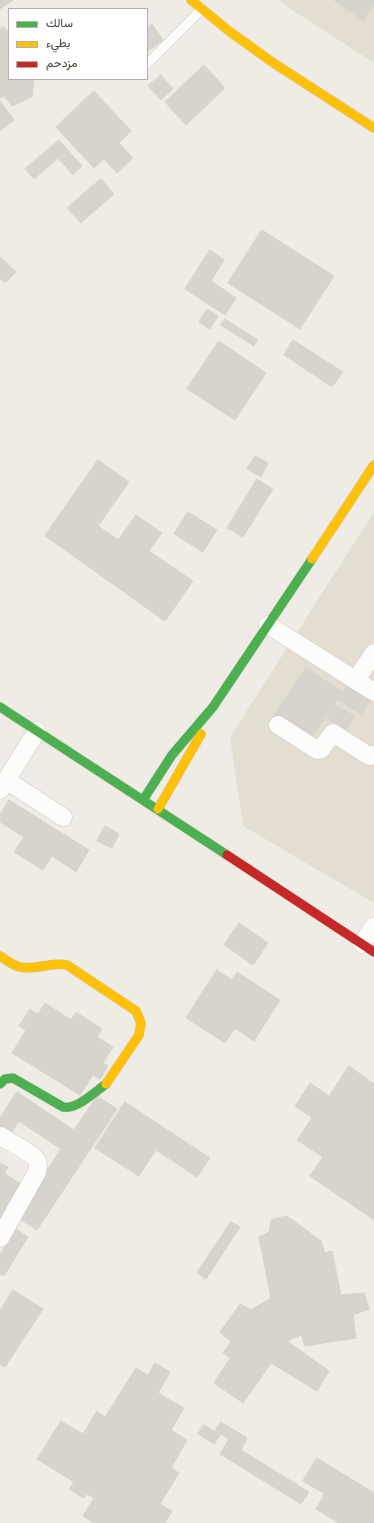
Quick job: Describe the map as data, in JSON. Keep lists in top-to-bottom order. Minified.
{"legend":["سالك","بطيء","مزدحم"]}
